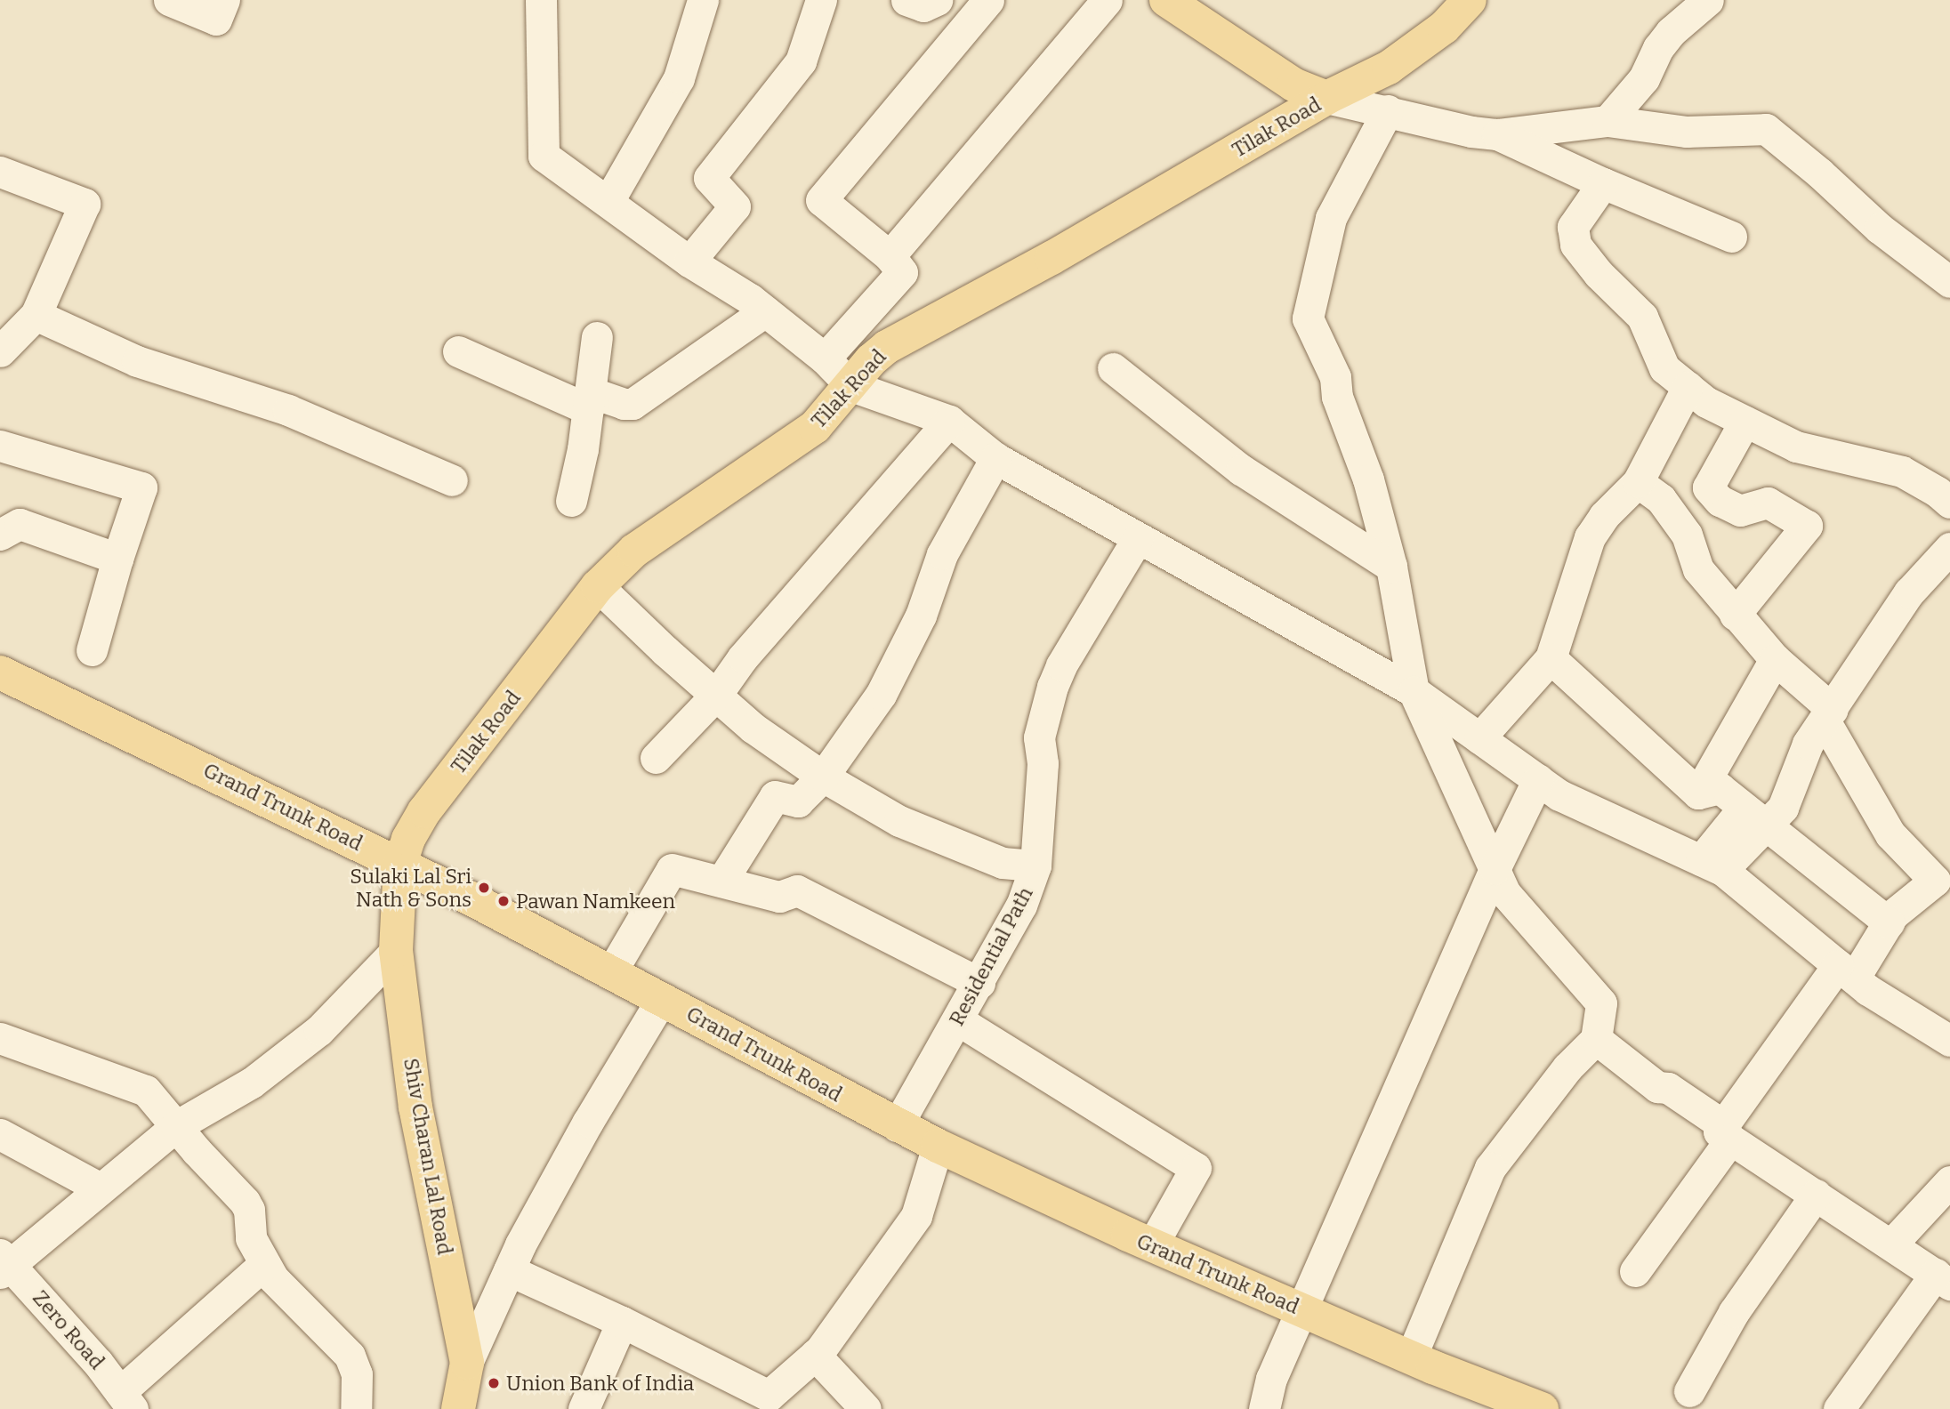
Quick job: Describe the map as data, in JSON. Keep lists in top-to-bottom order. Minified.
{"streets":{"main road":["Tilak Road","Grand Trunk Road","Shiv Charan Lal Road"],"street":["Residential Path","Zero Road"]},"crossings":[["Tilak Road","Grand Trunk Road"],["Tilak Road","Shiv Charan Lal Road"],["Grand Trunk Road","Residential Path"],["Grand Trunk Road","Shiv Charan Lal Road"]],"places":["Sulaki Lal Sri Nath & Sons","Pawan Namkeen","Union Bank of India"]}
